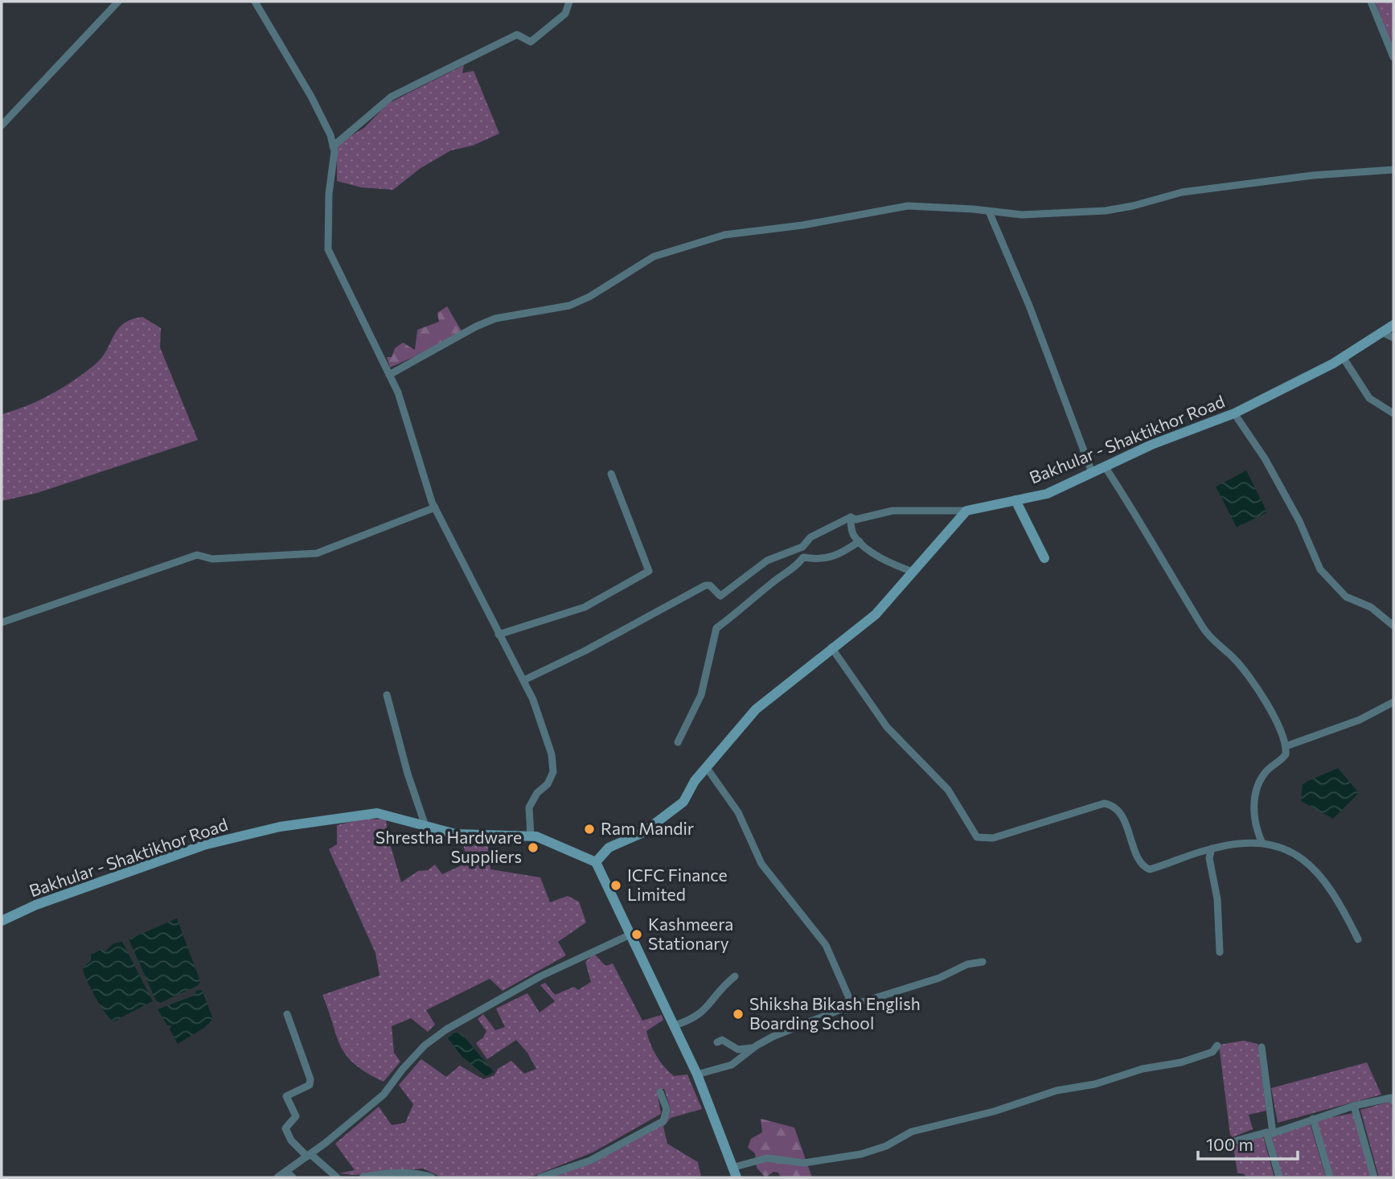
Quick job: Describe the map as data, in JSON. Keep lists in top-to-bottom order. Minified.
{"streets":{"street":["Bakhular - Shaktikhor Road"]},"places":["Ram Mandir","Shrestha Hardware Suppliers","ICFC Finance Limited","Kashmeera Stationary","Shiksha Bikash English Boarding School"],"scale_bar":"100 m"}
